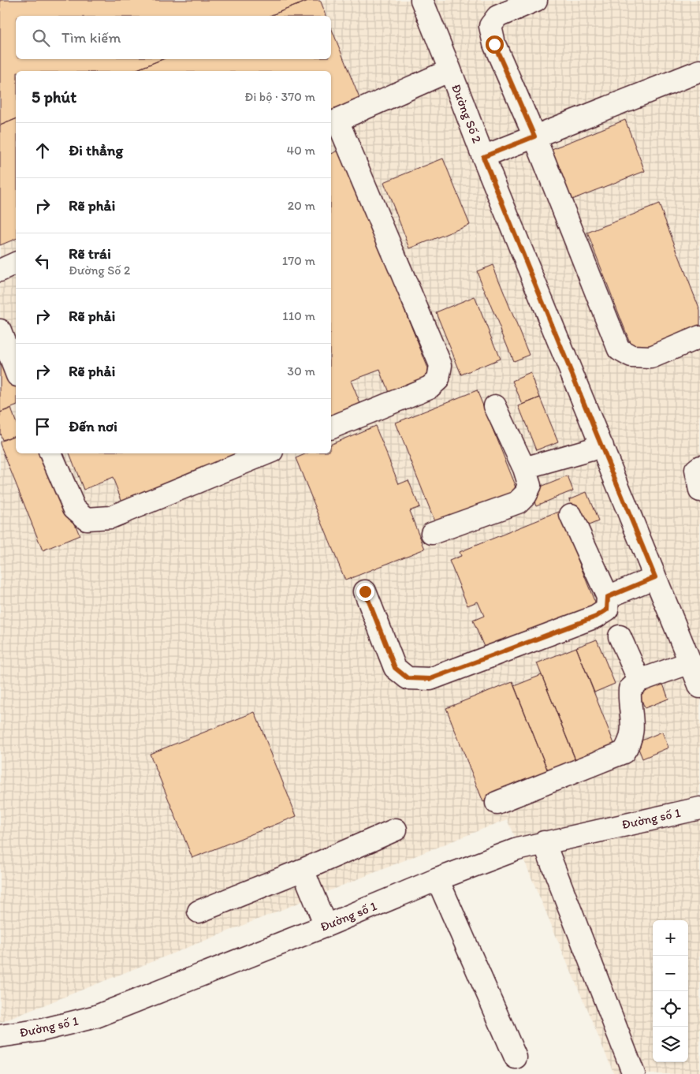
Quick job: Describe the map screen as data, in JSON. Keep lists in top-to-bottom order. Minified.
{"streets":{"street":["Đường Số 2","Đường số 1"]},"page":{"search":"Tìm kiếm","heading":["5 phút","Đi bộ · 370 m"],"list":[["Đi thẳng","40 m"],["Rẽ phải","20 m"],["Rẽ trái","Đường Số 2","170 m"],["Rẽ phải","110 m"],["Rẽ phải","30 m"],"Đến nơi"],"map_buttons":["+","−"]}}
